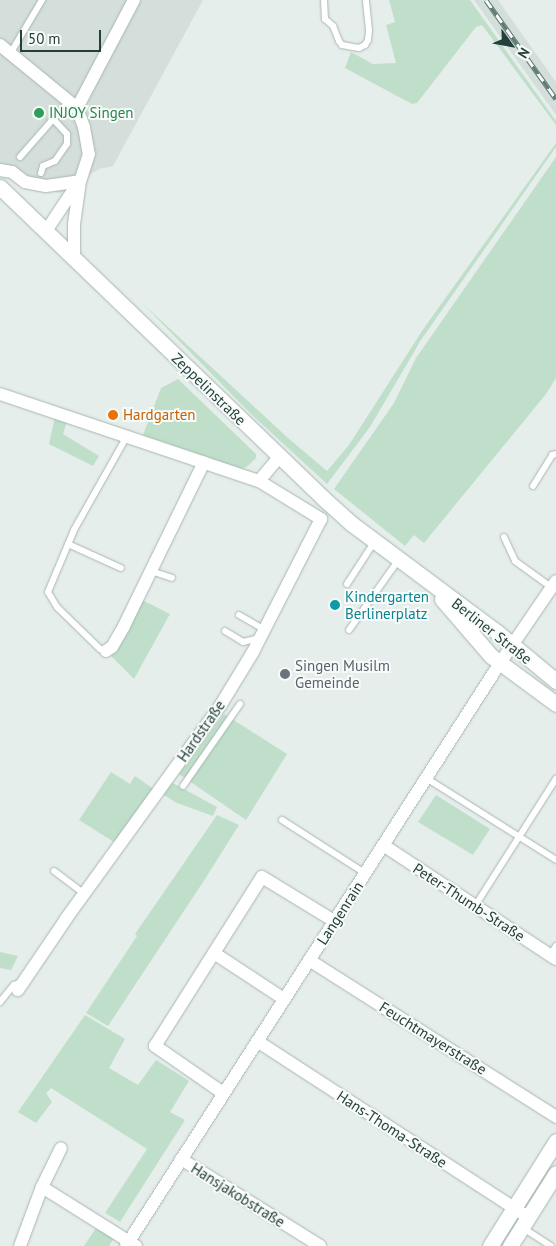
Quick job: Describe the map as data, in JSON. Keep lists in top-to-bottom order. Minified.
{"streets":{"street":["Zeppelinstraße","Berliner Straße","Hardstraße","Peter-Thumb-Straße","Langenrain","Feuchtmayerstraße","Hans-Thoma-Straße","Hansjakobstraße"]},"crossings":[["Zeppelinstraße","Berliner Straße"],["Berliner Straße","Langenrain"],["Peter-Thumb-Straße","Langenrain"],["Langenrain","Feuchtmayerstraße"],["Langenrain","Hans-Thoma-Straße"],["Langenrain","Hansjakobstraße"]],"places":["INJOY Singen","Hardgarten","Kindergarten Berlinerplatz","Singen Musilm Gemeinde"],"scale_bar":"50 m","north":"bottom right"}
